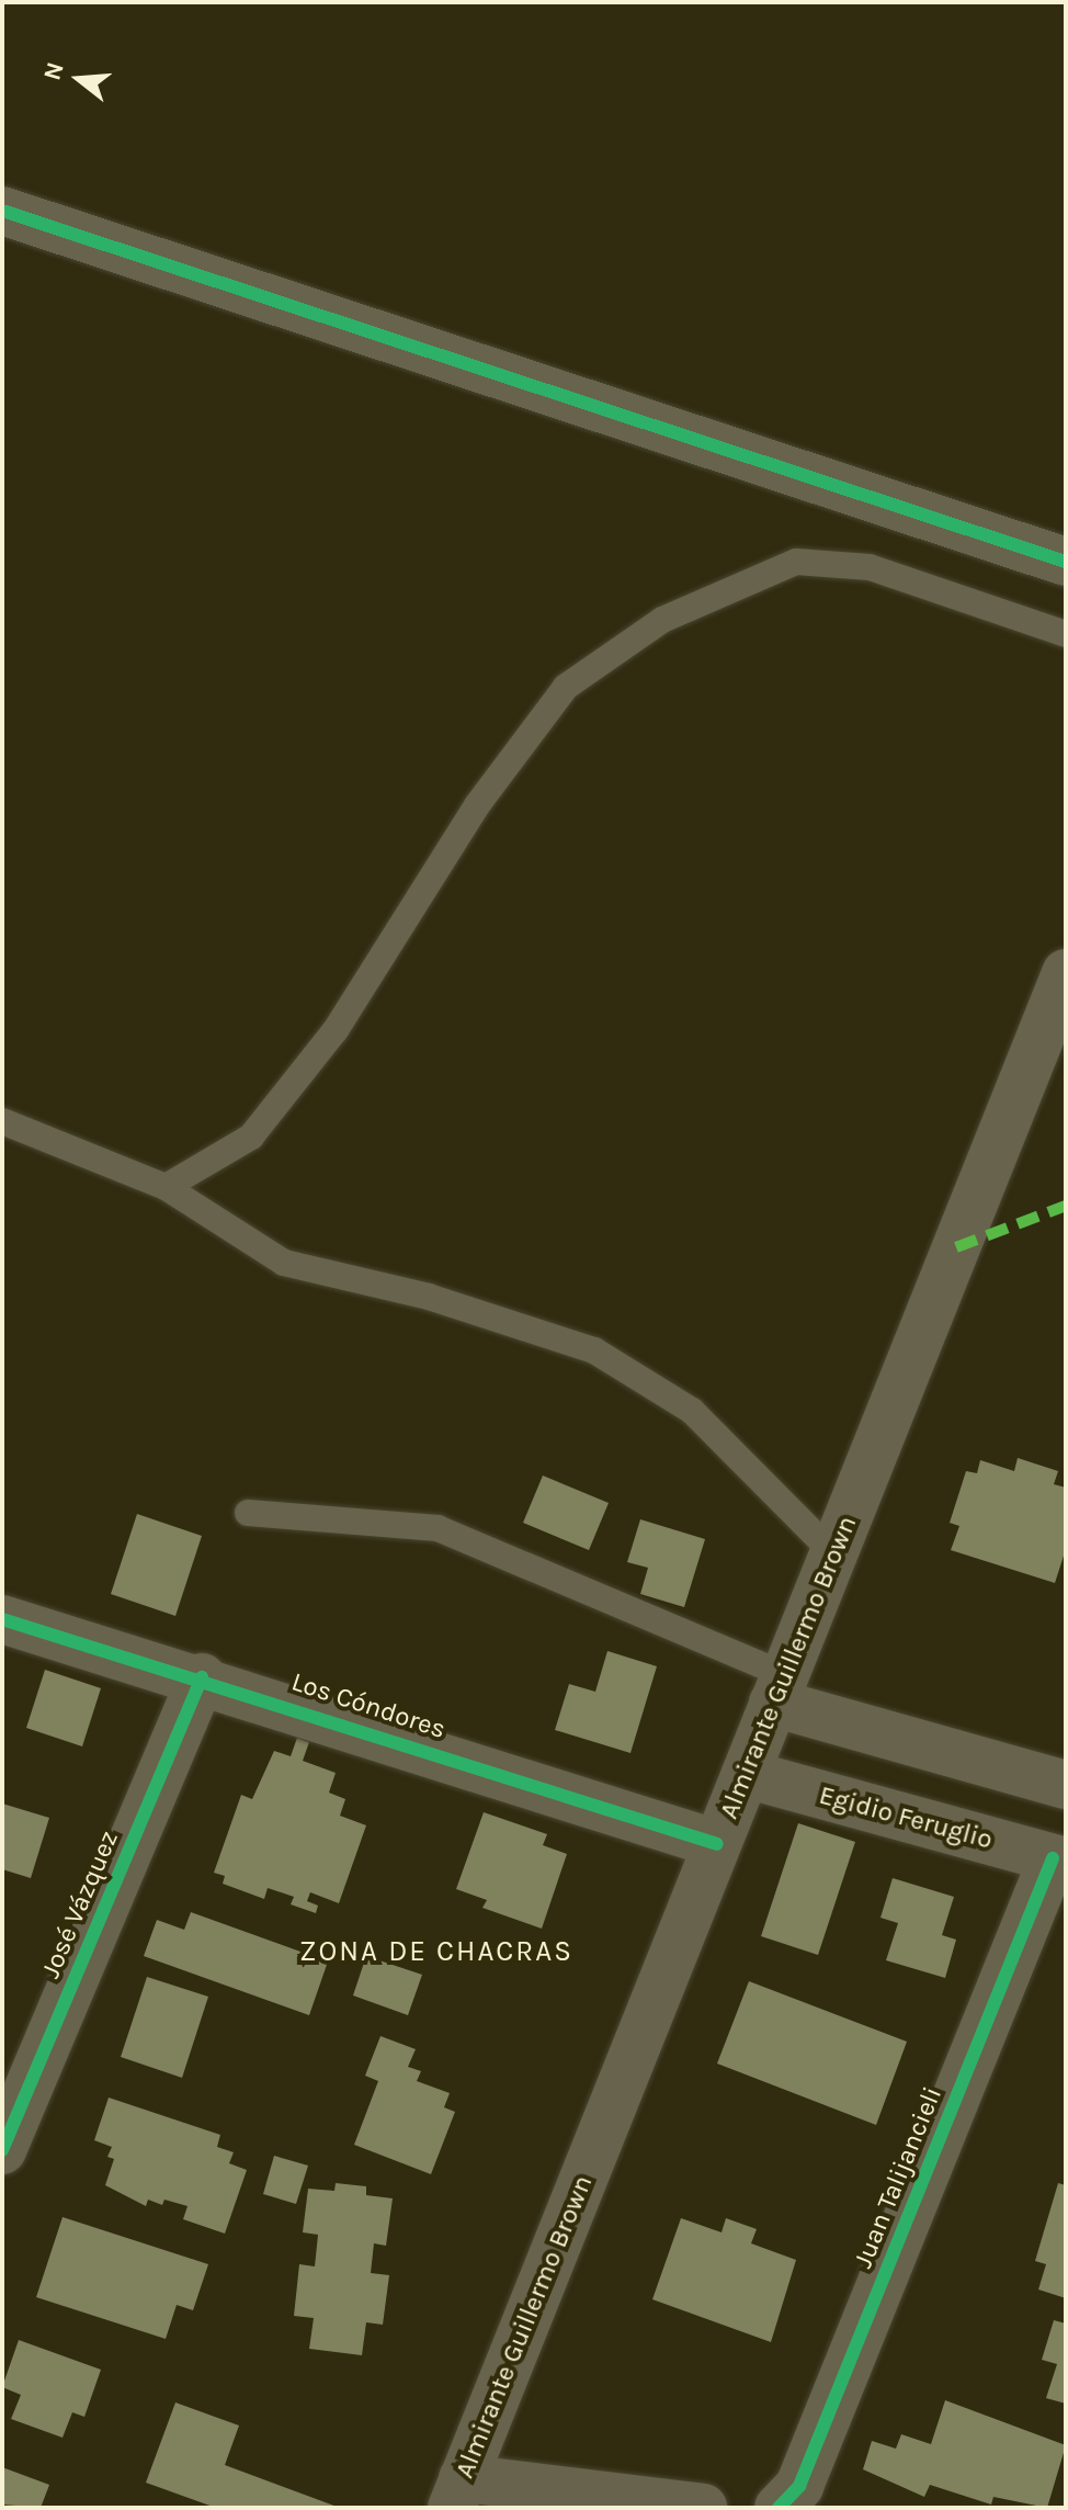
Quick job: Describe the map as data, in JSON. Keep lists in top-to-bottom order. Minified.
{"streets":{"street":["Almirante Guillermo Brown","Los Cóndores","Egidio Feruglio","José Vázquez","Juan Talijancieli"]},"crossings":[["Almirante Guillermo Brown","Los Cóndores"],["Almirante Guillermo Brown","Egidio Feruglio"],["Los Cóndores","José Vázquez"],["Egidio Feruglio","Juan Talijancieli"]],"districts":["ZONA DE CHACRAS"],"north":"left"}
